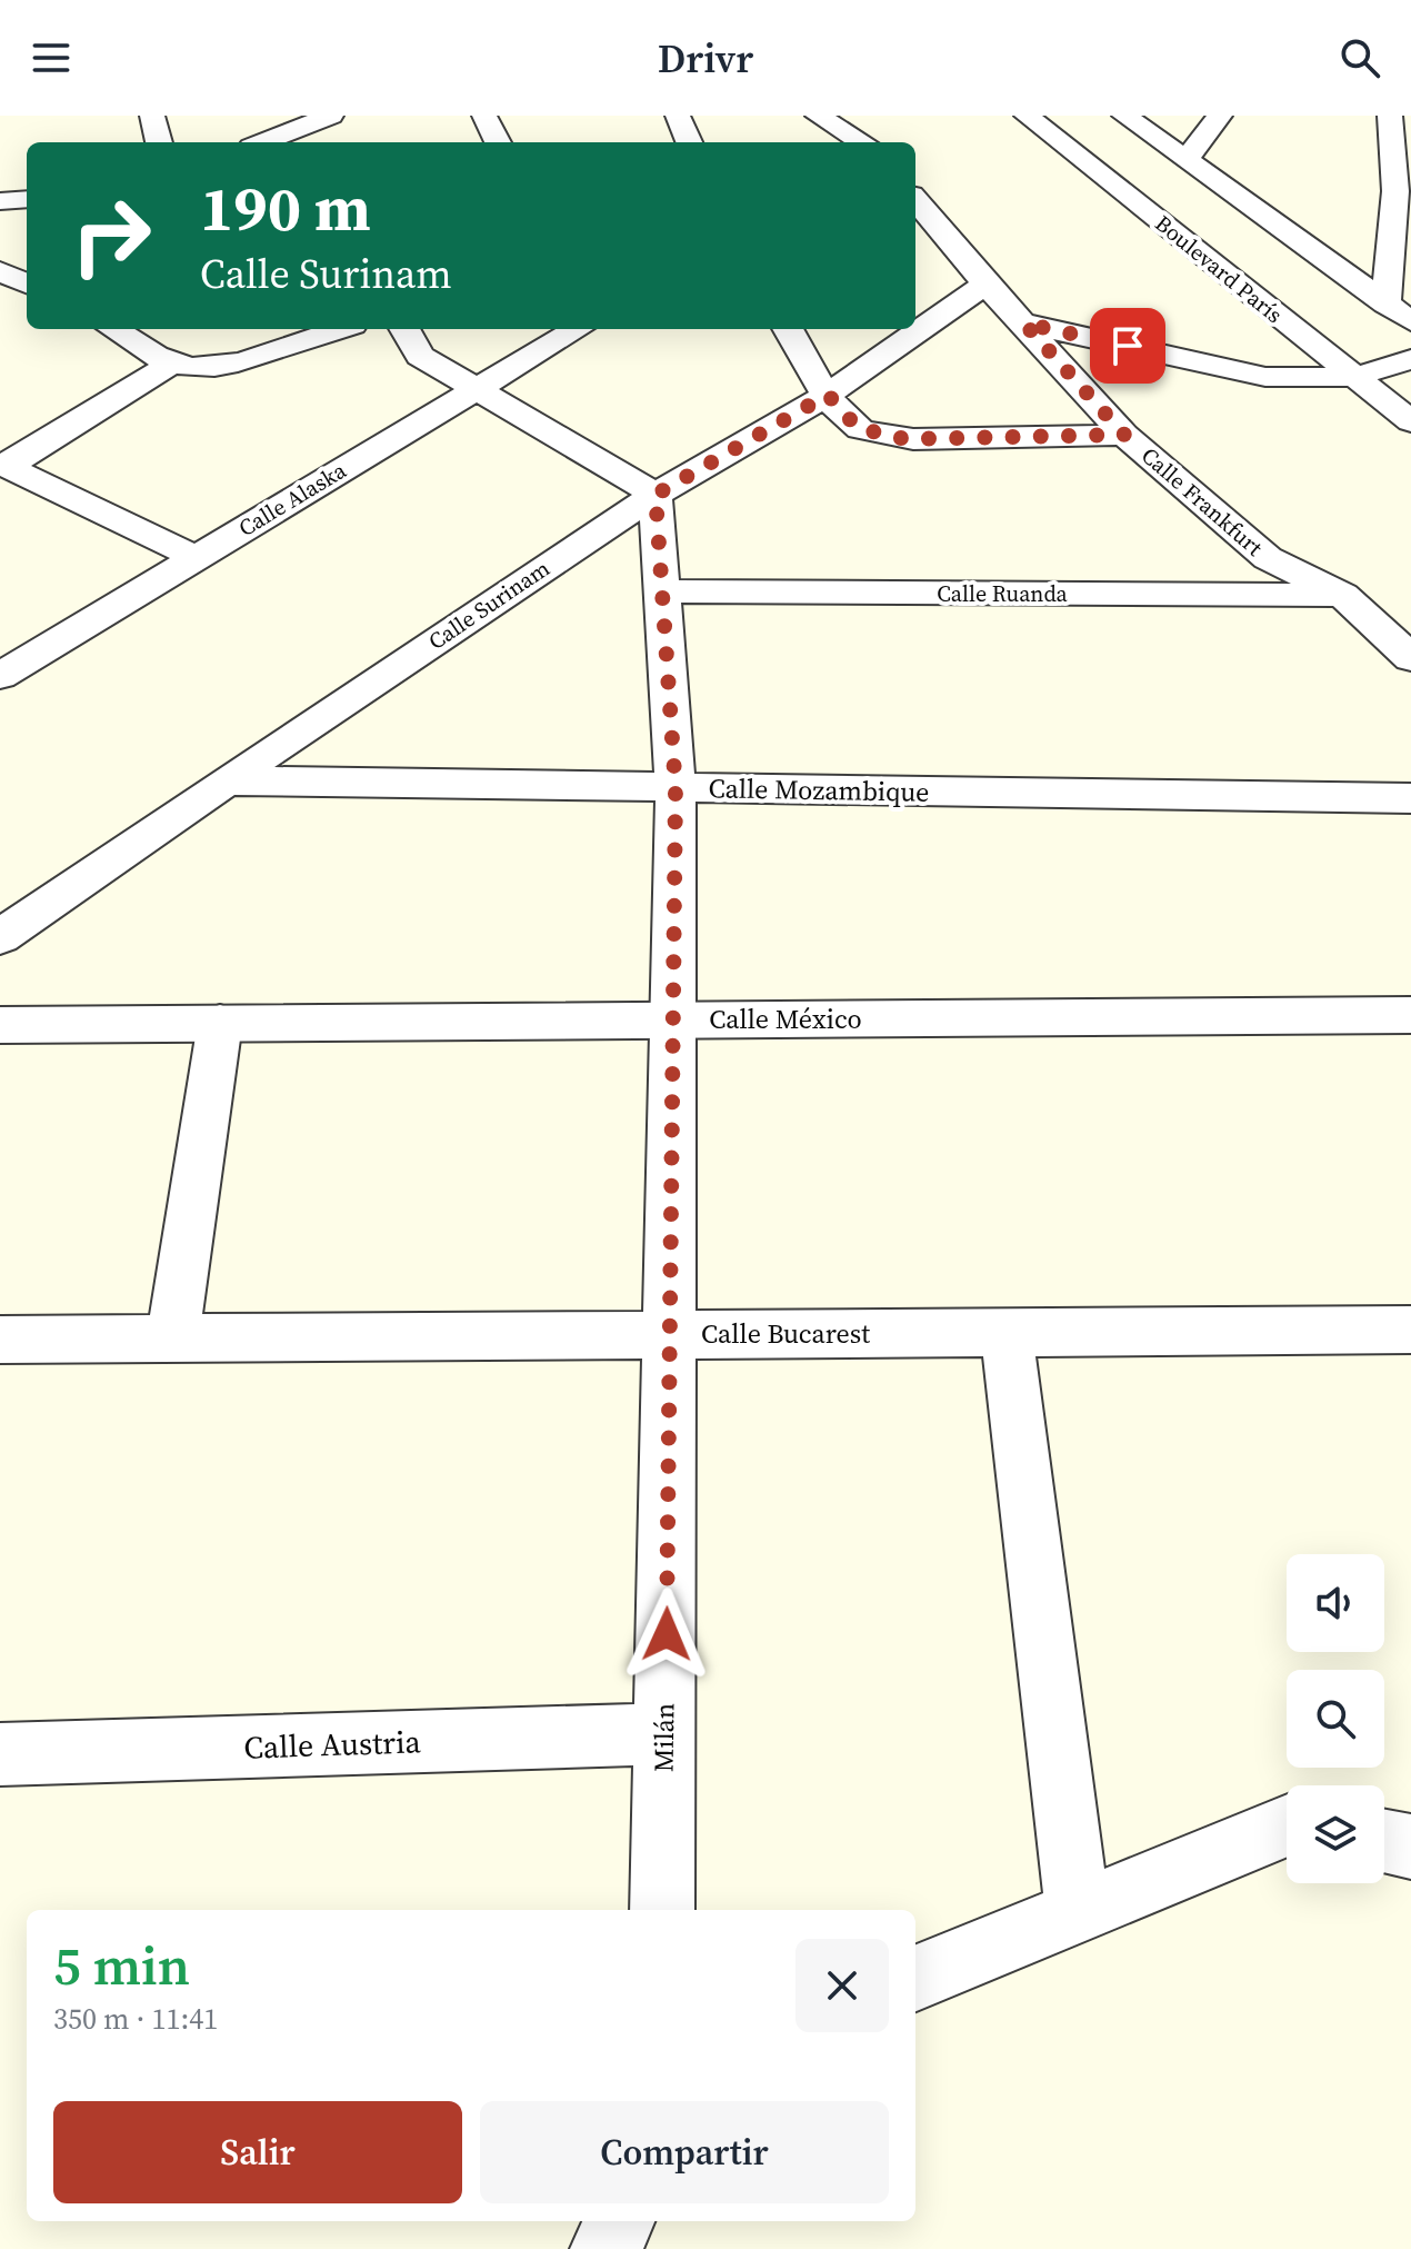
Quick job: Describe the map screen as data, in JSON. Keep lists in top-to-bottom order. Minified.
{"streets":{"street":["Boulevard París","Calle Alaska","Calle Frankfurt","Calle Ruanda","Calle Surinam","Calle Mozambique","Calle México","Calle Bucarest","Milán","Calle Austria"]},"crossings":[["Calle Frankfurt","Calle Ruanda"],["Calle Frankfurt","Calle Surinam"],["Calle Ruanda","Milán"],["Calle Surinam","Calle Mozambique"],["Calle Surinam","Milán"],["Calle Mozambique","Milán"],["Calle México","Milán"],["Calle Bucarest","Milán"],["Milán","Calle Austria"]],"page":{"header":"Drivr","turn":["190 m","Calle Surinam"],"heading":["5 min","350 m · 11:41"],"buttons":["Salir","Compartir"]}}
